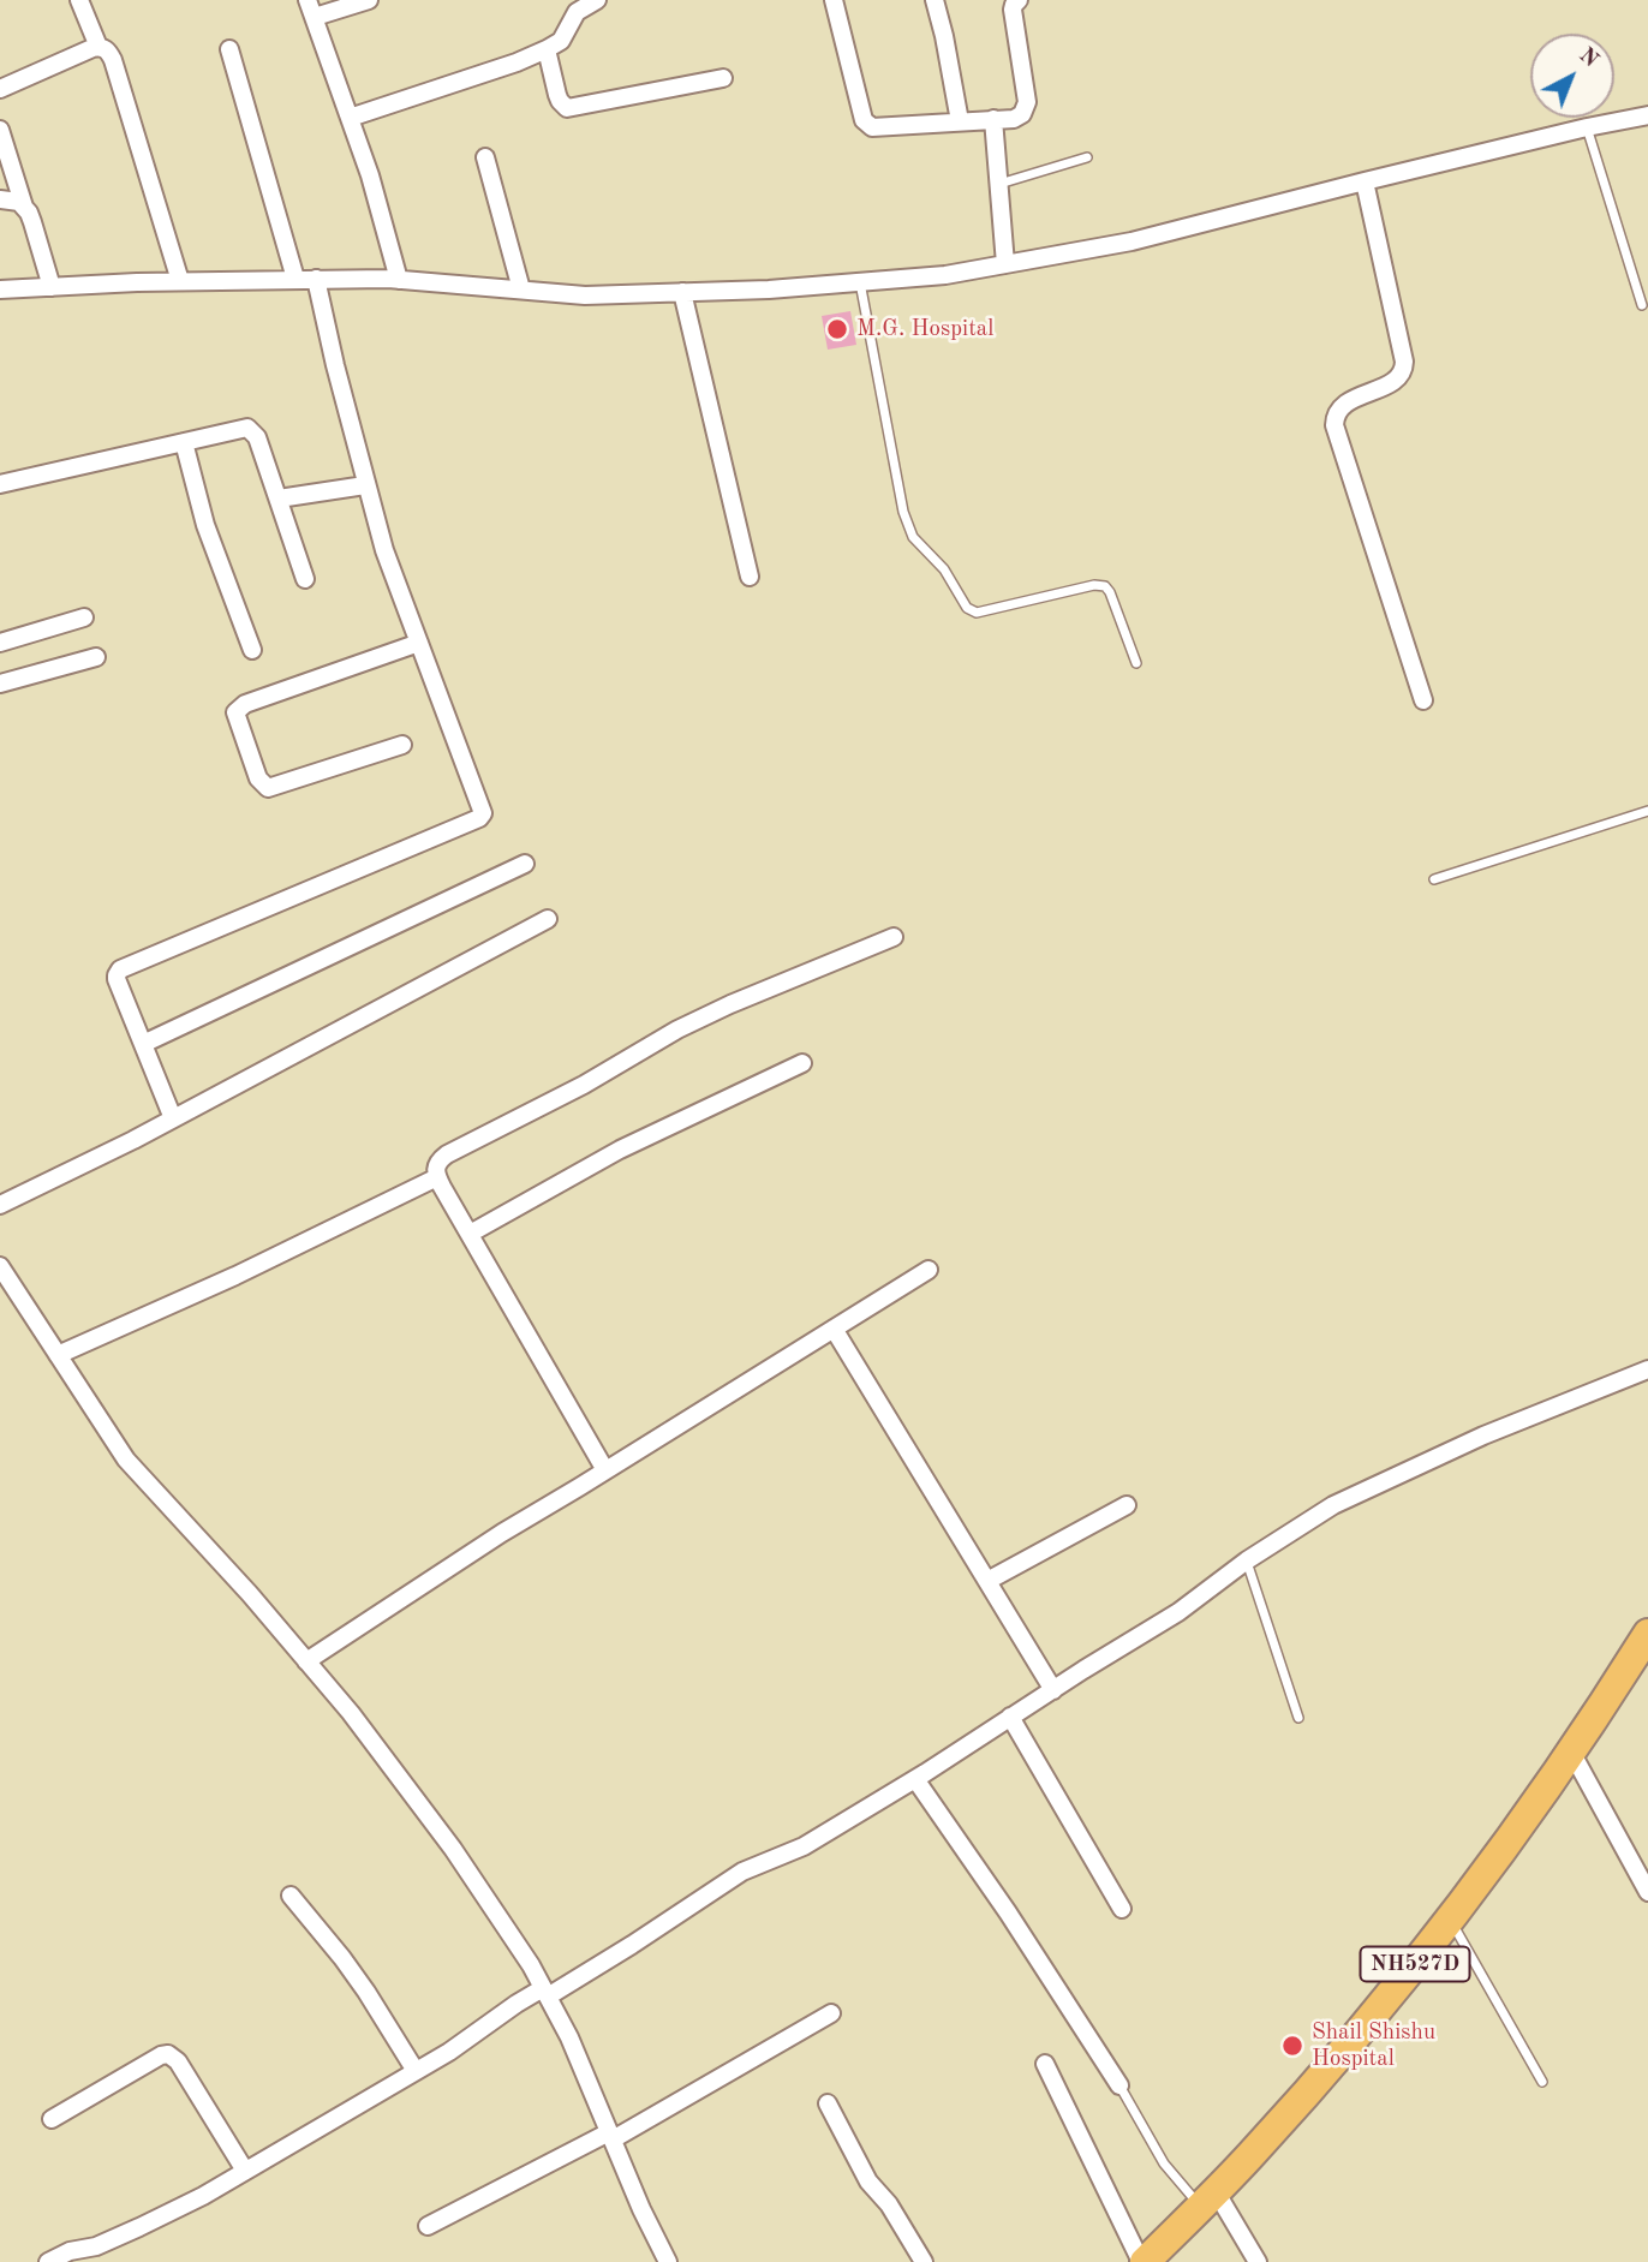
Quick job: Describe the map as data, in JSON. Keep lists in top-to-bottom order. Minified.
{"streets":{"highway":["NH527D"]},"places":["M.G. Hospital","Shail Shishu Hospital"],"north":"top right"}
